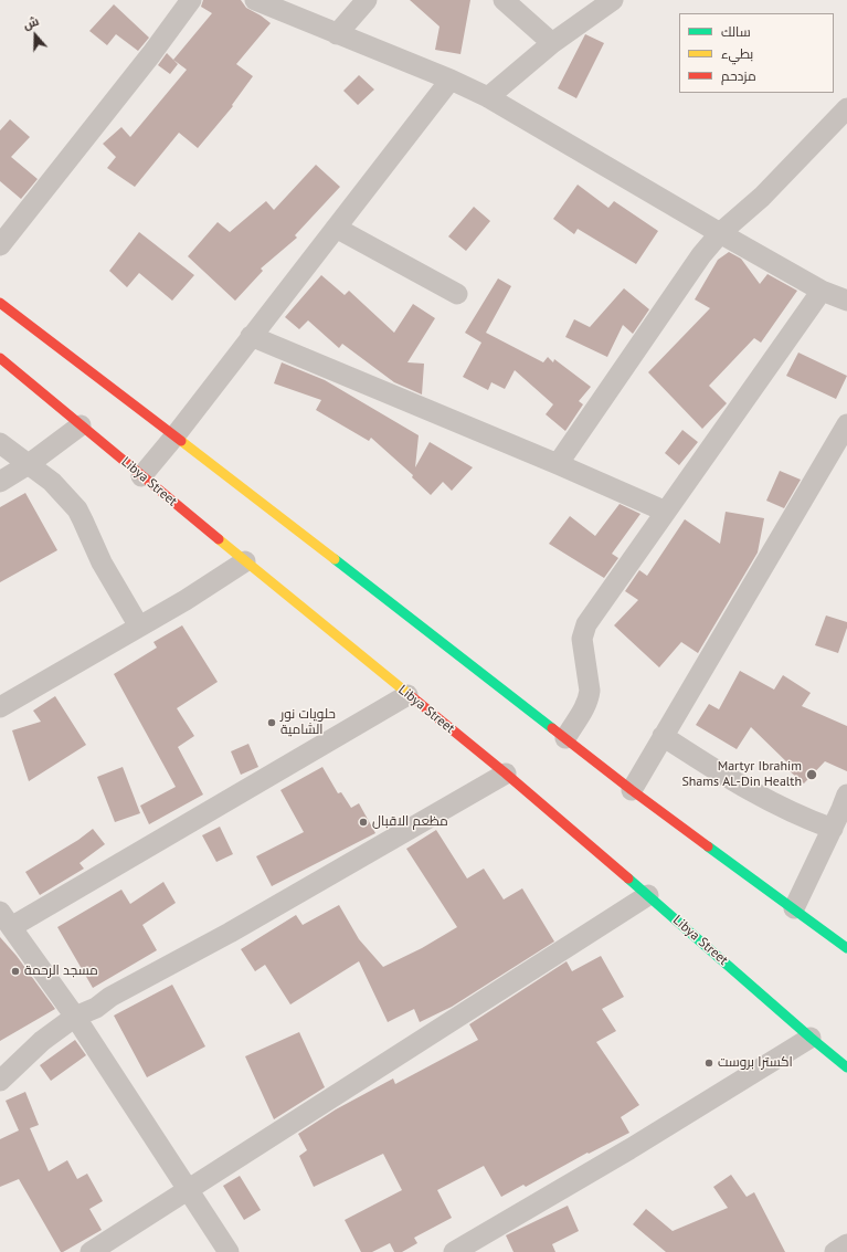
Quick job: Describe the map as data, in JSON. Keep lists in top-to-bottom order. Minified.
{"streets":{"main road":["Libya Street"]},"places":["حلويات نور الشامية","Martyr Ibrahim Shams AL-Din Health","مظعم الاقبال","مسجد الرحمة","اكسترا بروست"],"legend":["سالك","بطيء","مزدحم"],"north":"top"}
